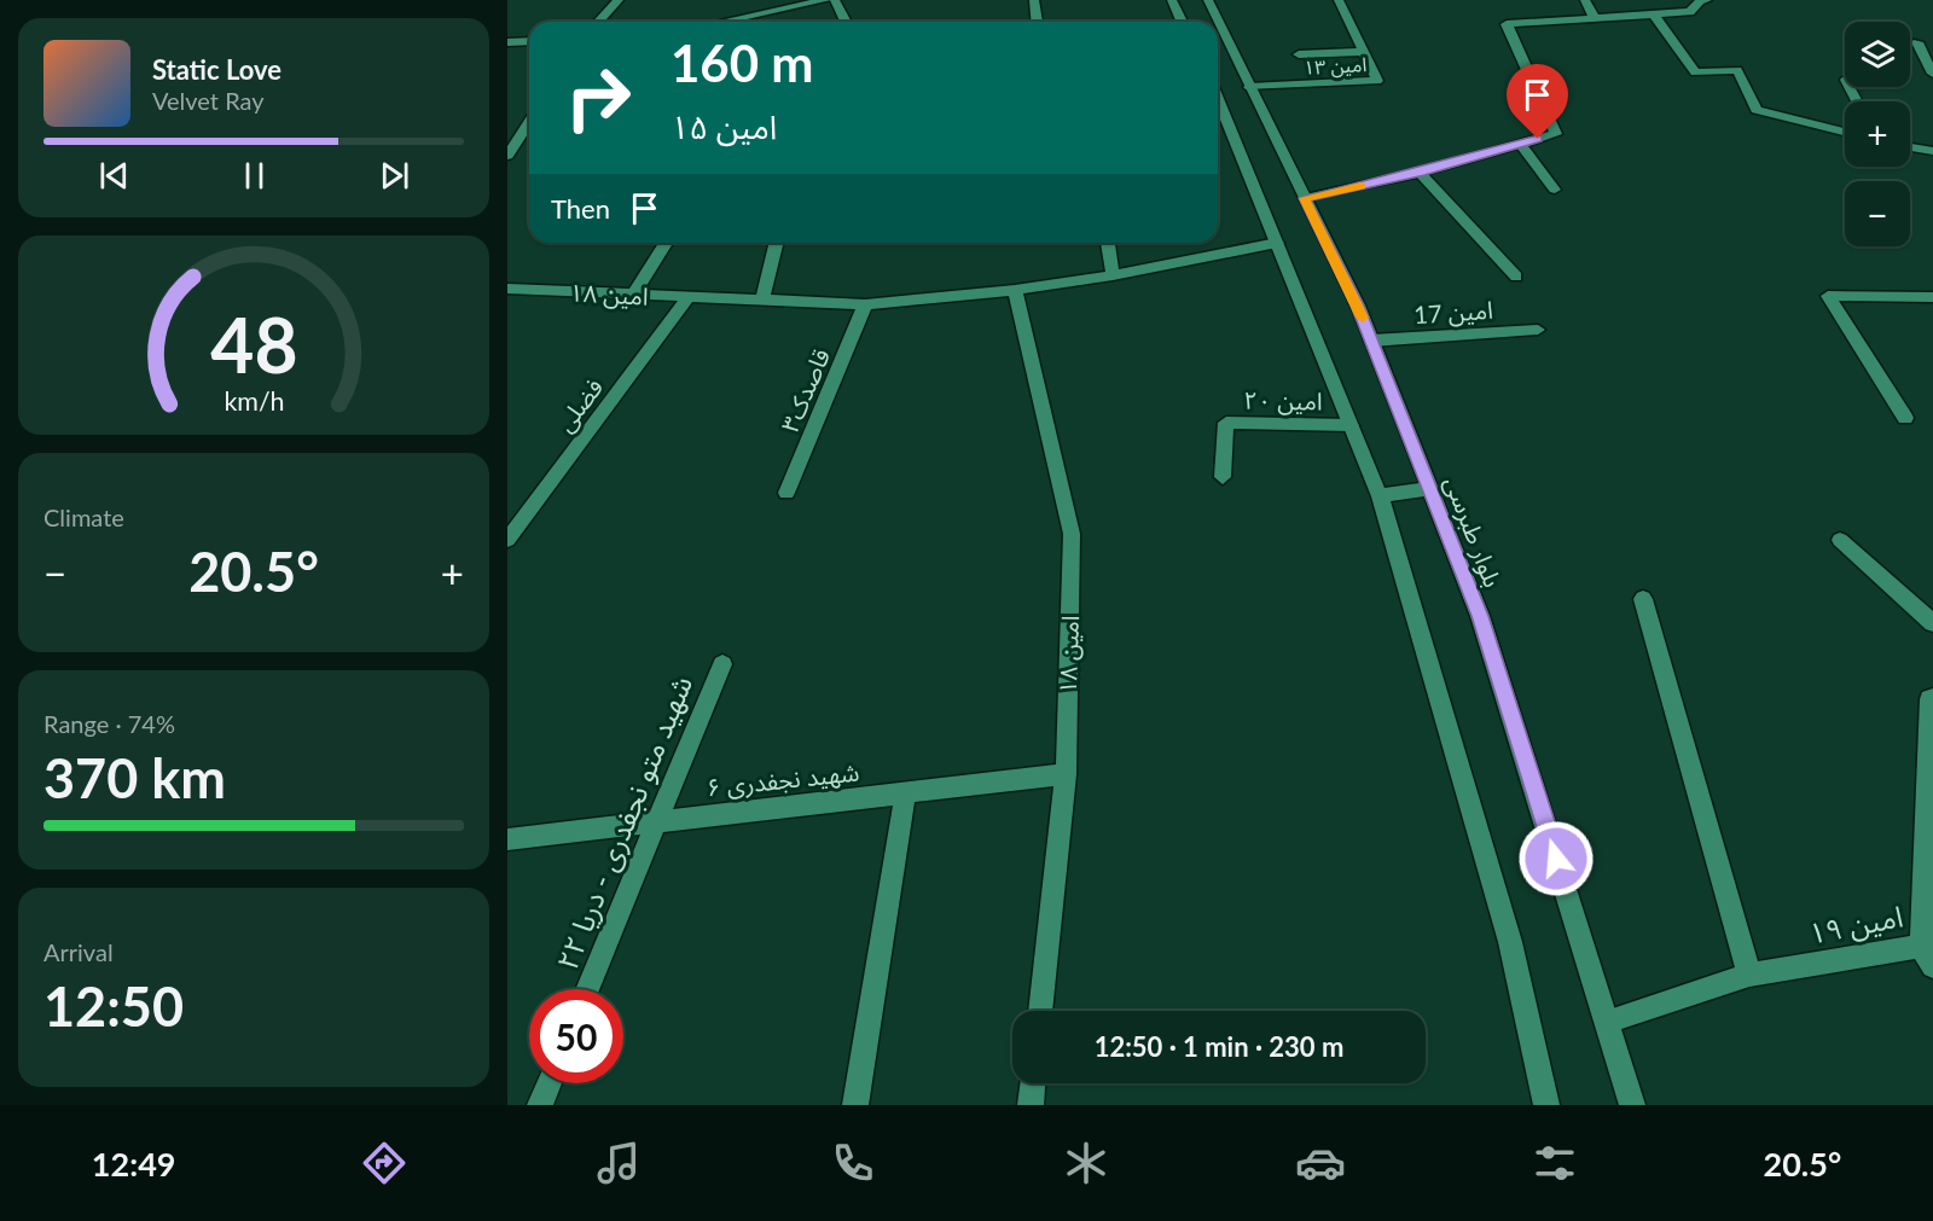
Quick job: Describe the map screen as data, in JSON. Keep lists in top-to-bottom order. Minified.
{"streets":{"street":["امین ۱۳","امین ۱۸","امین 17","قاصدک۳","امین ۲۰","فضلی","بلوار طبرسی","شهید نجفدری ۶","شهید متو نجفدری - دریا ۲۲","امین ۱۹"]},"crossings":[["امین ۱۳","بلوار طبرسی"],["امین ۱۸","قاصدک۳"],["امین ۱۸","فضلی"],["امین ۱۸","شهید نجفدری ۶"],["امین 17","بلوار طبرسی"],["بلوار طبرسی","امین ۱۹"],["شهید نجفدری ۶","شهید متو نجفدری - دریا ۲۲"]],"page":{"map_buttons":["+","−"],"turn":["160 m","امین ۱۵"],"song":["Static Love","Velvet Ray"],"then":"Then","tile":["Climate",["Range · 74%","370 km"],["Arrival","12:50"]],"heat":["−","20.5°","+"],"limit":"50","trip":"12:50 · 1 min · 230 m","tabs":["12:49","20.5°"],"gauge":["48","km/h"]}}
